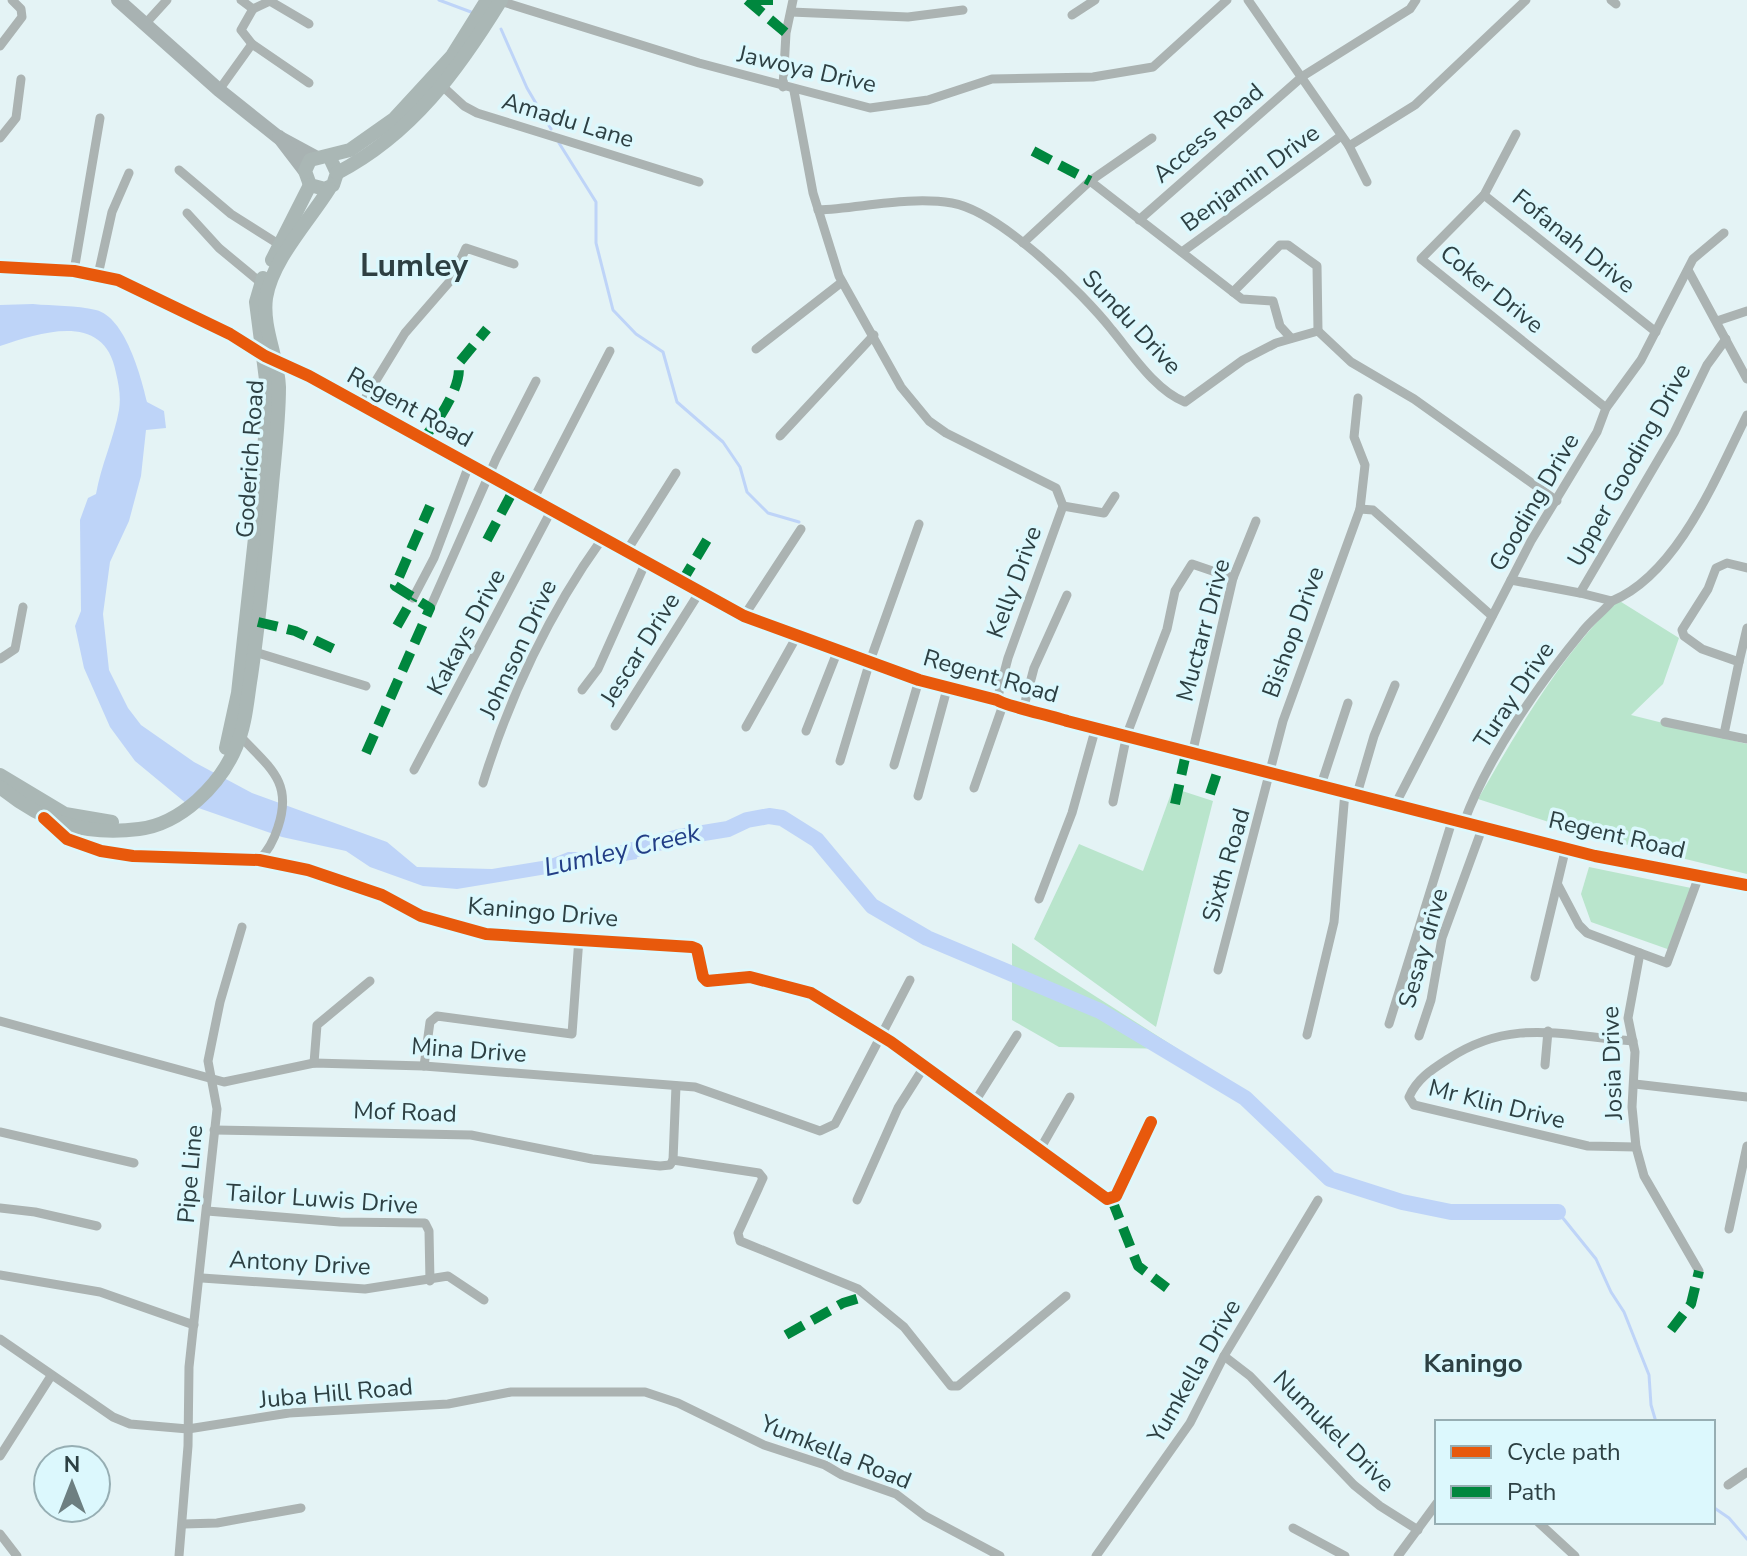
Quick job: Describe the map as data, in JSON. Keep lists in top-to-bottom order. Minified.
{"streets":{"main road":["Goderich Road"],"street":["Jawoya Drive","Amadu Lane","Access Road","Benjamin Drive","Fofanah Drive","Coker Drive","Sundu Drive","Regent Road","Upper Gooding Drive","Gooding Drive","Kelly Drive","Muctarr Drive","Kakays Drive","Bishop Drive","Johnson Drive","Jescar Drive","Turay Drive","Sixth Road","Kaningo Drive","Sesay drive","Mina Drive","Josia Drive","Mr Klin Drive","Mof Road","Pipe Line","Tailor Luwis Drive","Antony Drive","Yumkella Drive","Juba Hill Road","Numukel Drive","Yumkella Road"]},"crossings":[["Fofanah Drive","Coker Drive"],["Fofanah Drive","Gooding Drive"],["Coker Drive","Gooding Drive"],["Regent Road","Goderich Road"],["Regent Road","Gooding Drive"],["Regent Road","Kelly Drive"],["Regent Road","Muctarr Drive"],["Regent Road","Kakays Drive"],["Regent Road","Bishop Drive"],["Regent Road","Johnson Drive"],["Regent Road","Jescar Drive"],["Regent Road","Turay Drive"],["Regent Road","Sixth Road"],["Regent Road","Sesay drive"],["Upper Gooding Drive","Gooding Drive"],["Bishop Drive","Sixth Road"],["Kaningo Drive","Mina Drive"],["Mina Drive","Pipe Line"],["Josia Drive","Mr Klin Drive"],["Mof Road","Pipe Line"],["Pipe Line","Tailor Luwis Drive"],["Pipe Line","Antony Drive"],["Pipe Line","Juba Hill Road"],["Tailor Luwis Drive","Antony Drive"],["Yumkella Drive","Numukel Drive"],["Juba Hill Road","Yumkella Road"]],"districts":["Lumley","Kaningo"],"water":["Lumley Creek"],"legend":["Cycle path","Path"],"north":"top"}
